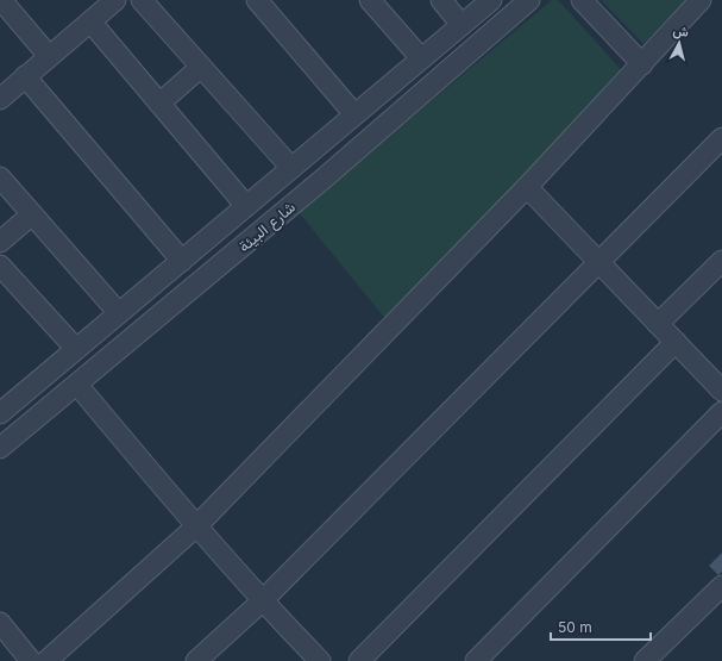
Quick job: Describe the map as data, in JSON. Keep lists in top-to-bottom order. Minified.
{"streets":{"street":["شارع البيئة"]},"scale_bar":"50 m","north":"top"}
